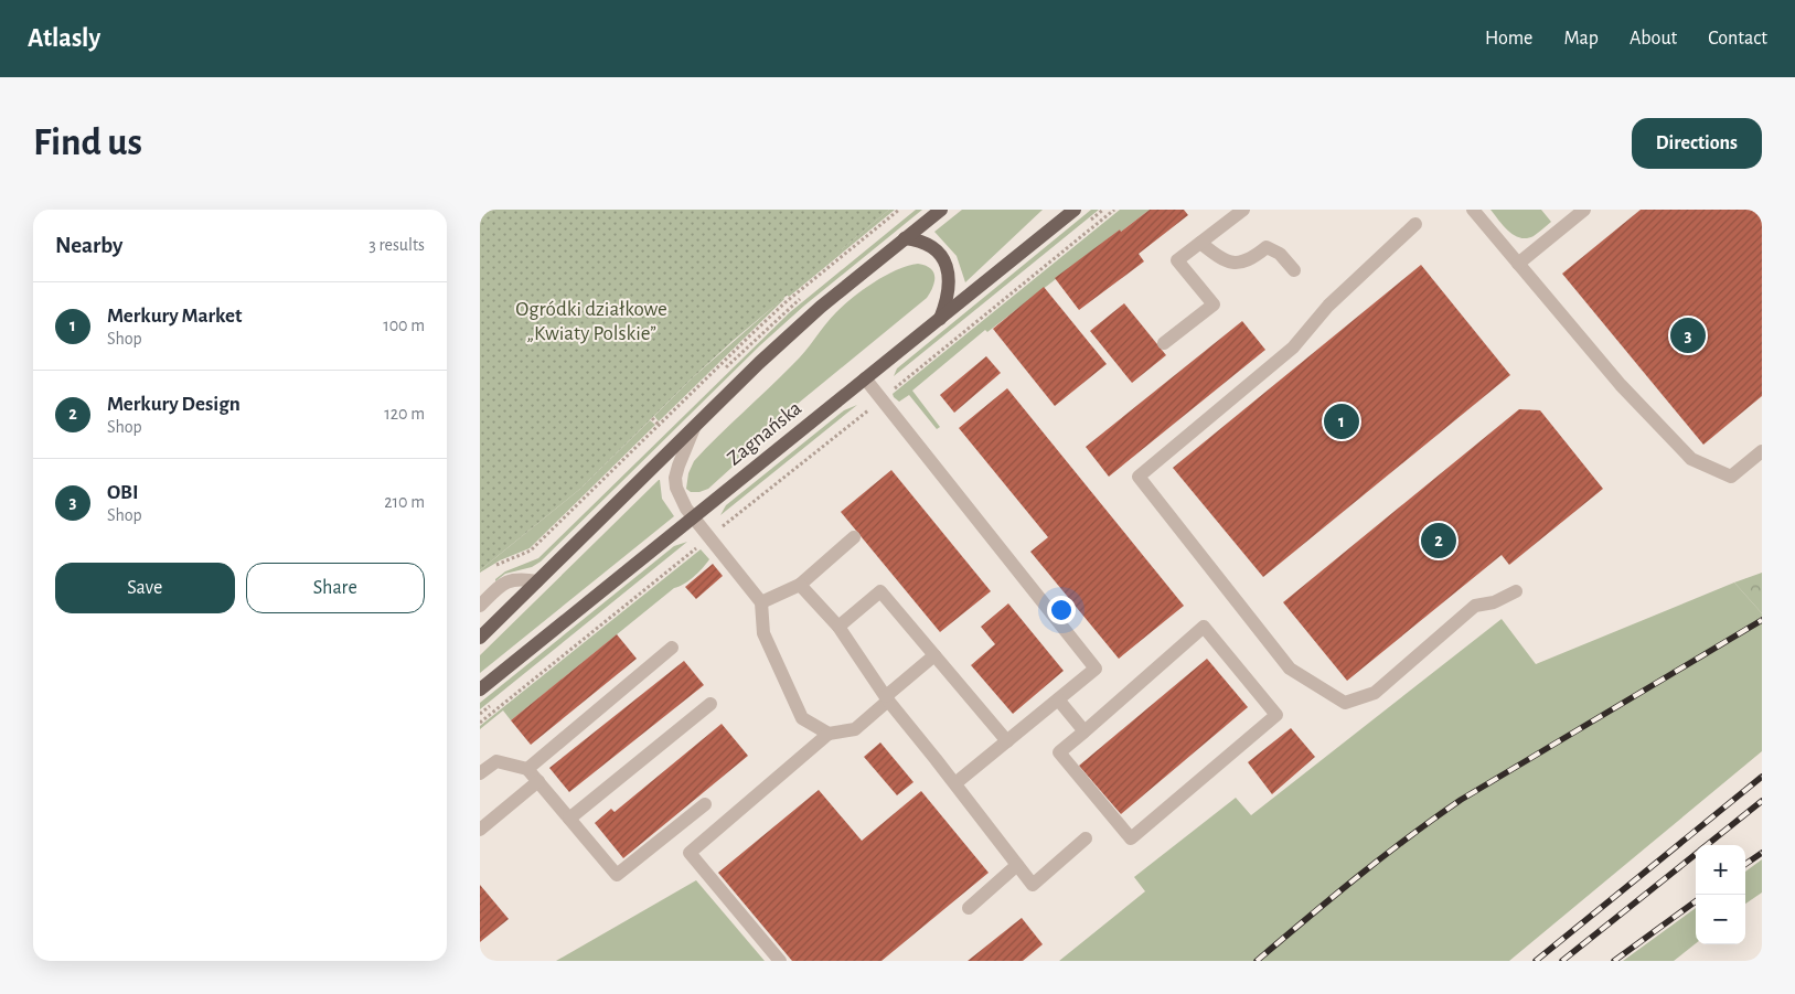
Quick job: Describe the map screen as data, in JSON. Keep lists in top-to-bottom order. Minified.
{"streets":{"main road":["Zagnańska"]},"parks":["Ogródki działkowe „Kwiaty Polskie”"],"page":{"header":"Atlasly","nav":["Home","Map","About","Contact"],"buttons":["Directions",["Save","Share"]],"title":"Find us","heading":["Nearby","3 results"],"list":[{"mark":"1","name":"Merkury Market","note":"Shop","value":"100 m"},{"mark":"2","name":"Merkury Design","note":"Shop","value":"120 m"},{"mark":"3","name":"OBI","note":"Shop","value":"210 m"}],"pins":["3","1","2"],"map_buttons":["+","−"]}}
